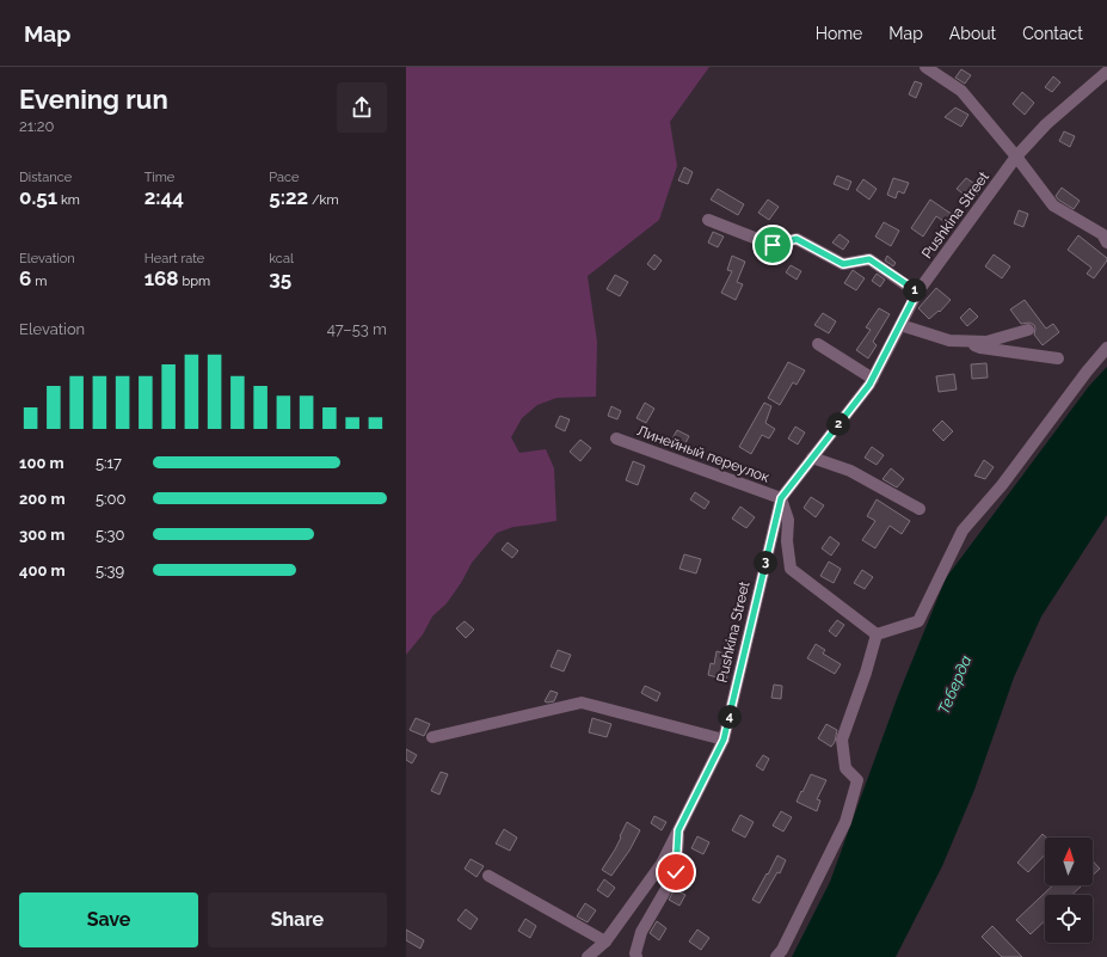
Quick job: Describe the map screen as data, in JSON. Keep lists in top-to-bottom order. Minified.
{"streets":{"street":["Pushkina Street","Линейный переулок"]},"crossings":[["Pushkina Street","Линейный переулок"]],"water":["Теберда"],"north":"top","page":{"header":"Map","nav":["Home","Map","About","Contact"],"heading":["Evening run","21:20"],"stats":[["Distance","0.51 km"],["Time","2:44"],["Pace","5:22 /km"],["Elevation","6 m"],["Heart rate","168 bpm"],["kcal","35"]],"pins":["1","2","3","4"],"chart":["Elevation","47–53 m"],"list":[{"name":"100 m","note":"5:17"},{"name":"200 m","note":"5:00"},{"name":"300 m","note":"5:30"},{"name":"400 m","note":"5:39"}],"buttons":["Save","Share"]}}
